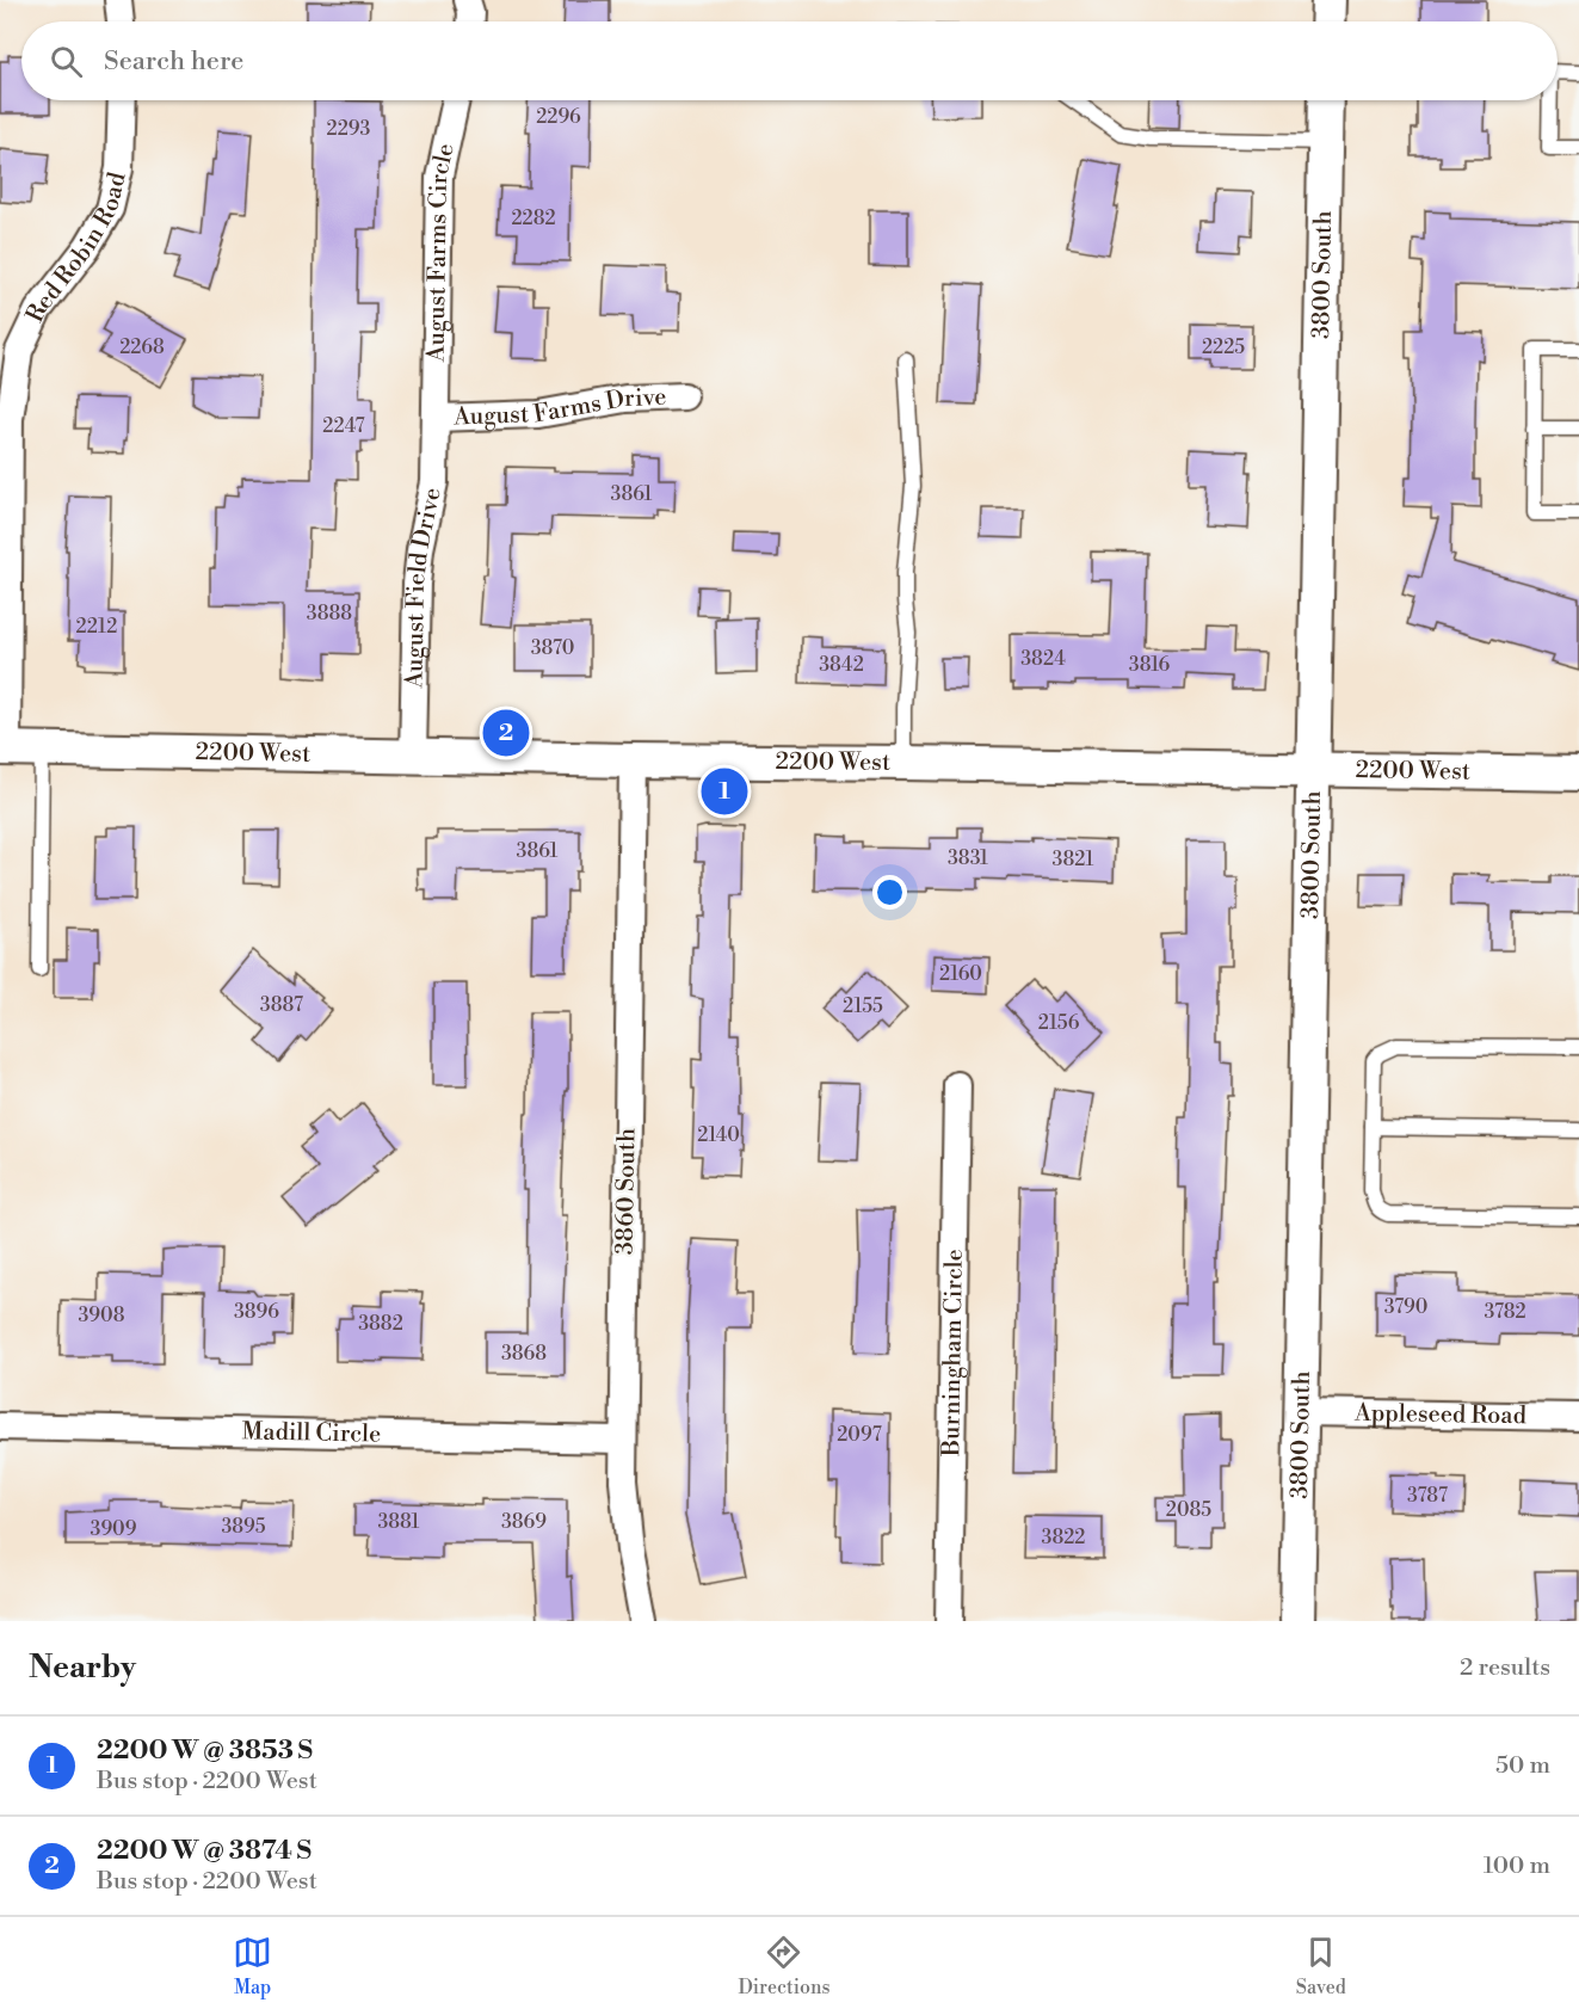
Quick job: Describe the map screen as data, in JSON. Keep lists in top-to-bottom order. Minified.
{"streets":{"street":["Red Robin Road","August Farms Circle","3800 South","August Farms Drive","August Field Drive","2200 West","3860 South","Burningham Circle","Appleseed Road","Madill Circle"]},"crossings":[["Red Robin Road","2200 West"],["August Farms Circle","August Farms Drive"],["August Farms Circle","August Field Drive"],["3800 South","2200 West"],["3800 South","Appleseed Road"],["August Farms Drive","August Field Drive"],["August Field Drive","2200 West"],["2200 West","3860 South"],["3860 South","Madill Circle"]],"house_numbers":["2296","2293","2282","2268","2225","2247","3861","3888","2212","3870","3824","3842","3816","3861","3831","3821","2160","3887","2155","2156","2140","3790","3896","3782","3908","3882","3868","2097","3787","2085","3881","3869","3895","3909","3822"],"page":{"search":"Search here","pins":["2","1"],"heading":["Nearby","2 results"],"list":[{"mark":"1","name":"2200 W @ 3853 S","note":"Bus stop · 2200 West","value":"50 m"},{"mark":"2","name":"2200 W @ 3874 S","note":"Bus stop · 2200 West","value":"100 m"}],"nav":["Map","Directions","Saved"]}}
